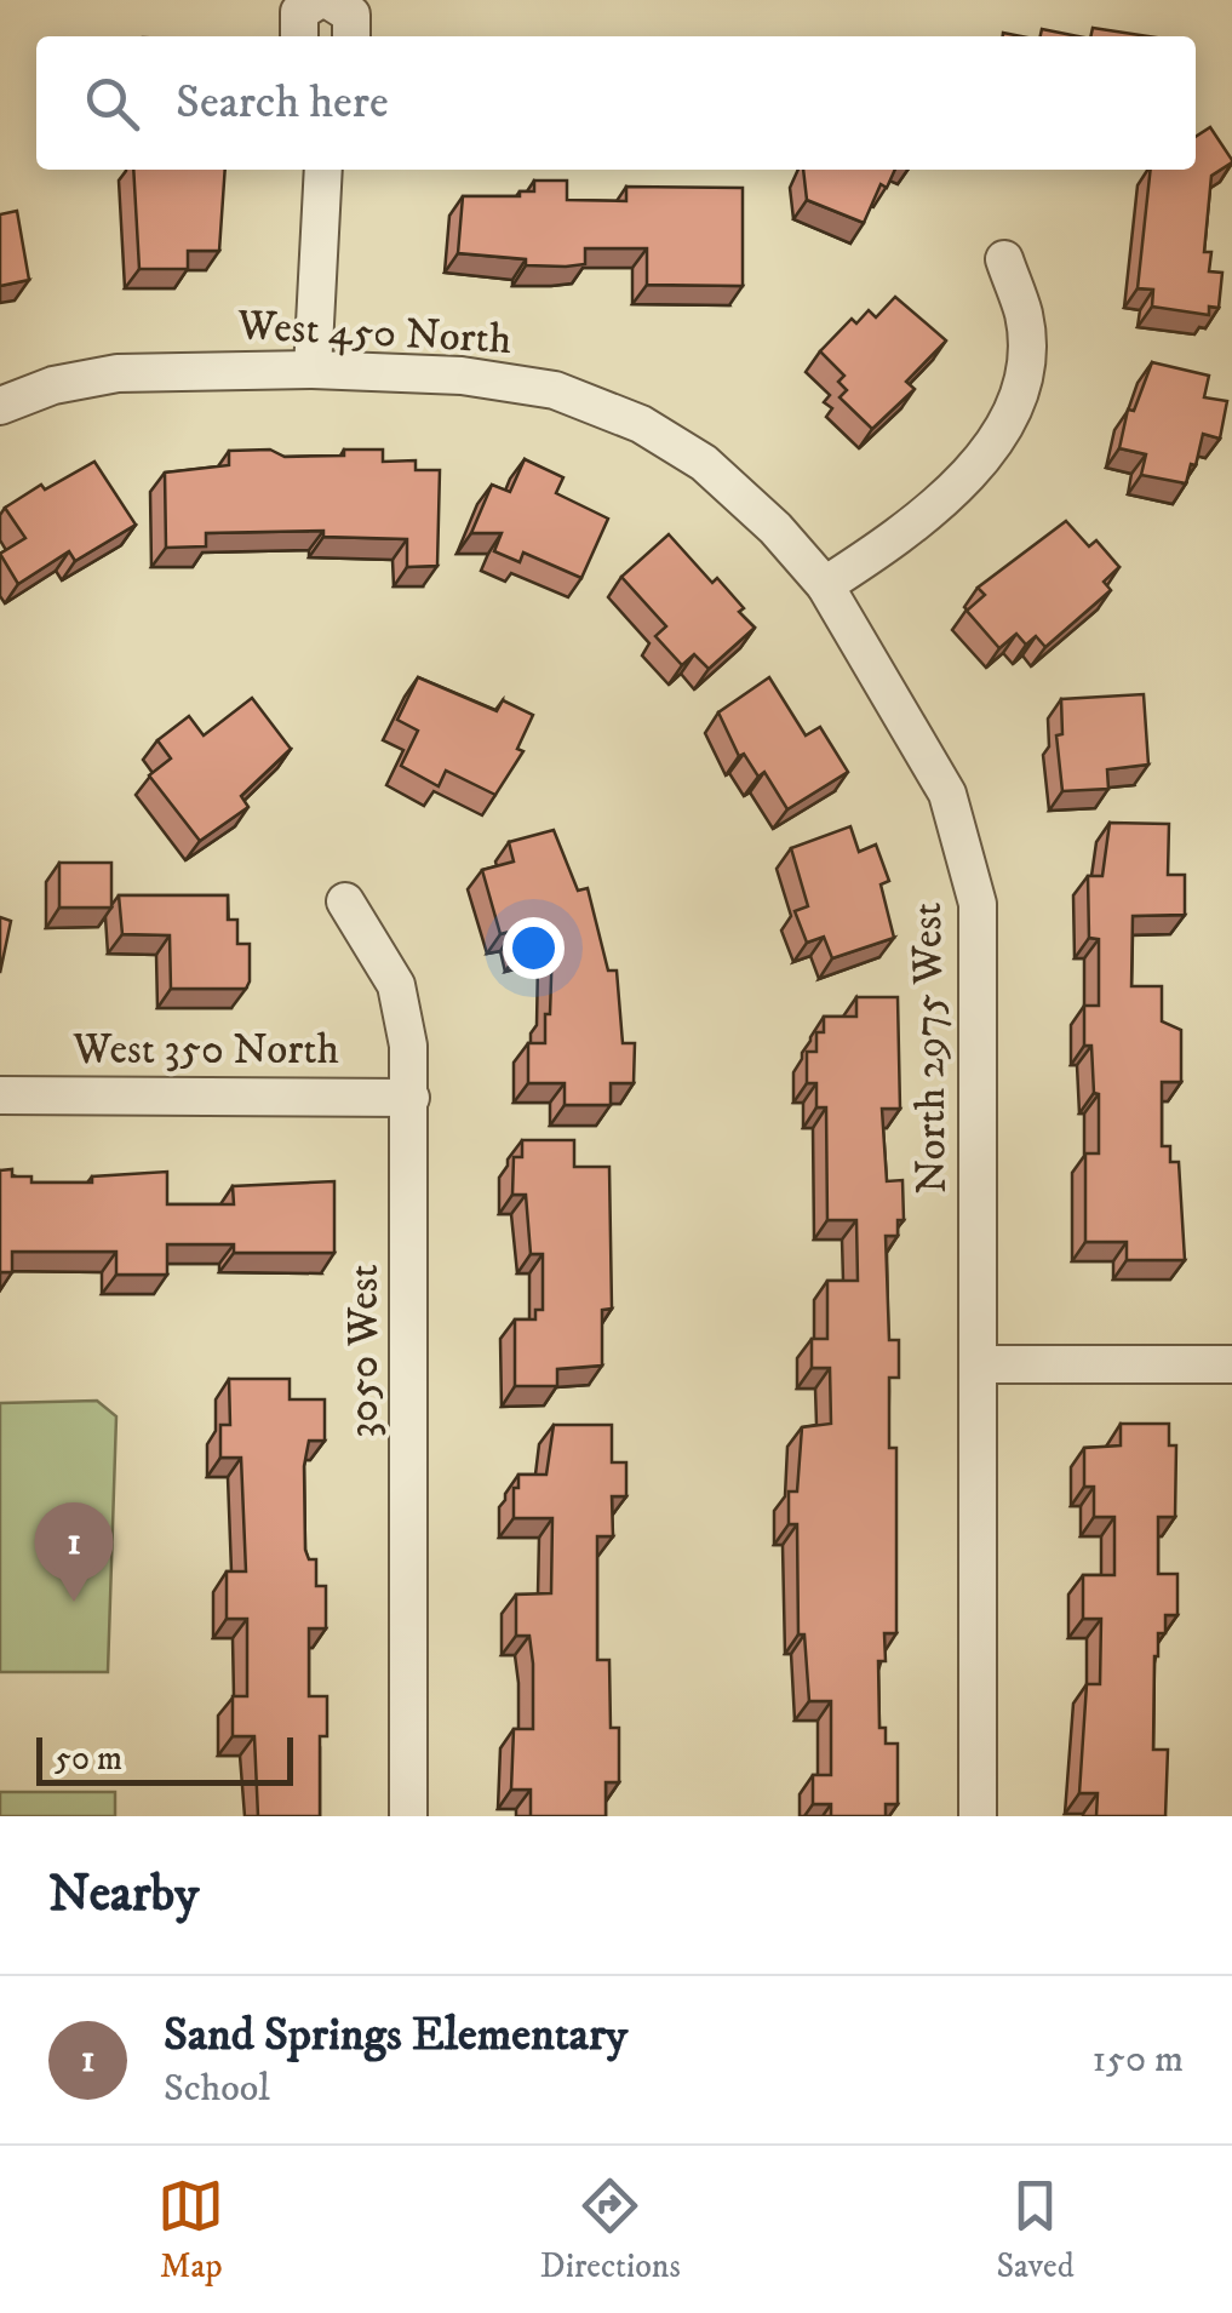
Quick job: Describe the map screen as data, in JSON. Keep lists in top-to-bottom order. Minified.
{"streets":{"street":["West 450 North","North 2975 West","West 350 North","3050 West"]},"crossings":[["West 450 North","North 2975 West"],["West 350 North","3050 West"]],"scale_bar":"50 m","page":{"search":"Search here","pins":"1","scale":"50 m","heading":"Nearby","list":[{"mark":"1","name":"Sand Springs Elementary","note":"School","value":"150 m"}],"nav":["Map","Directions","Saved"]}}
